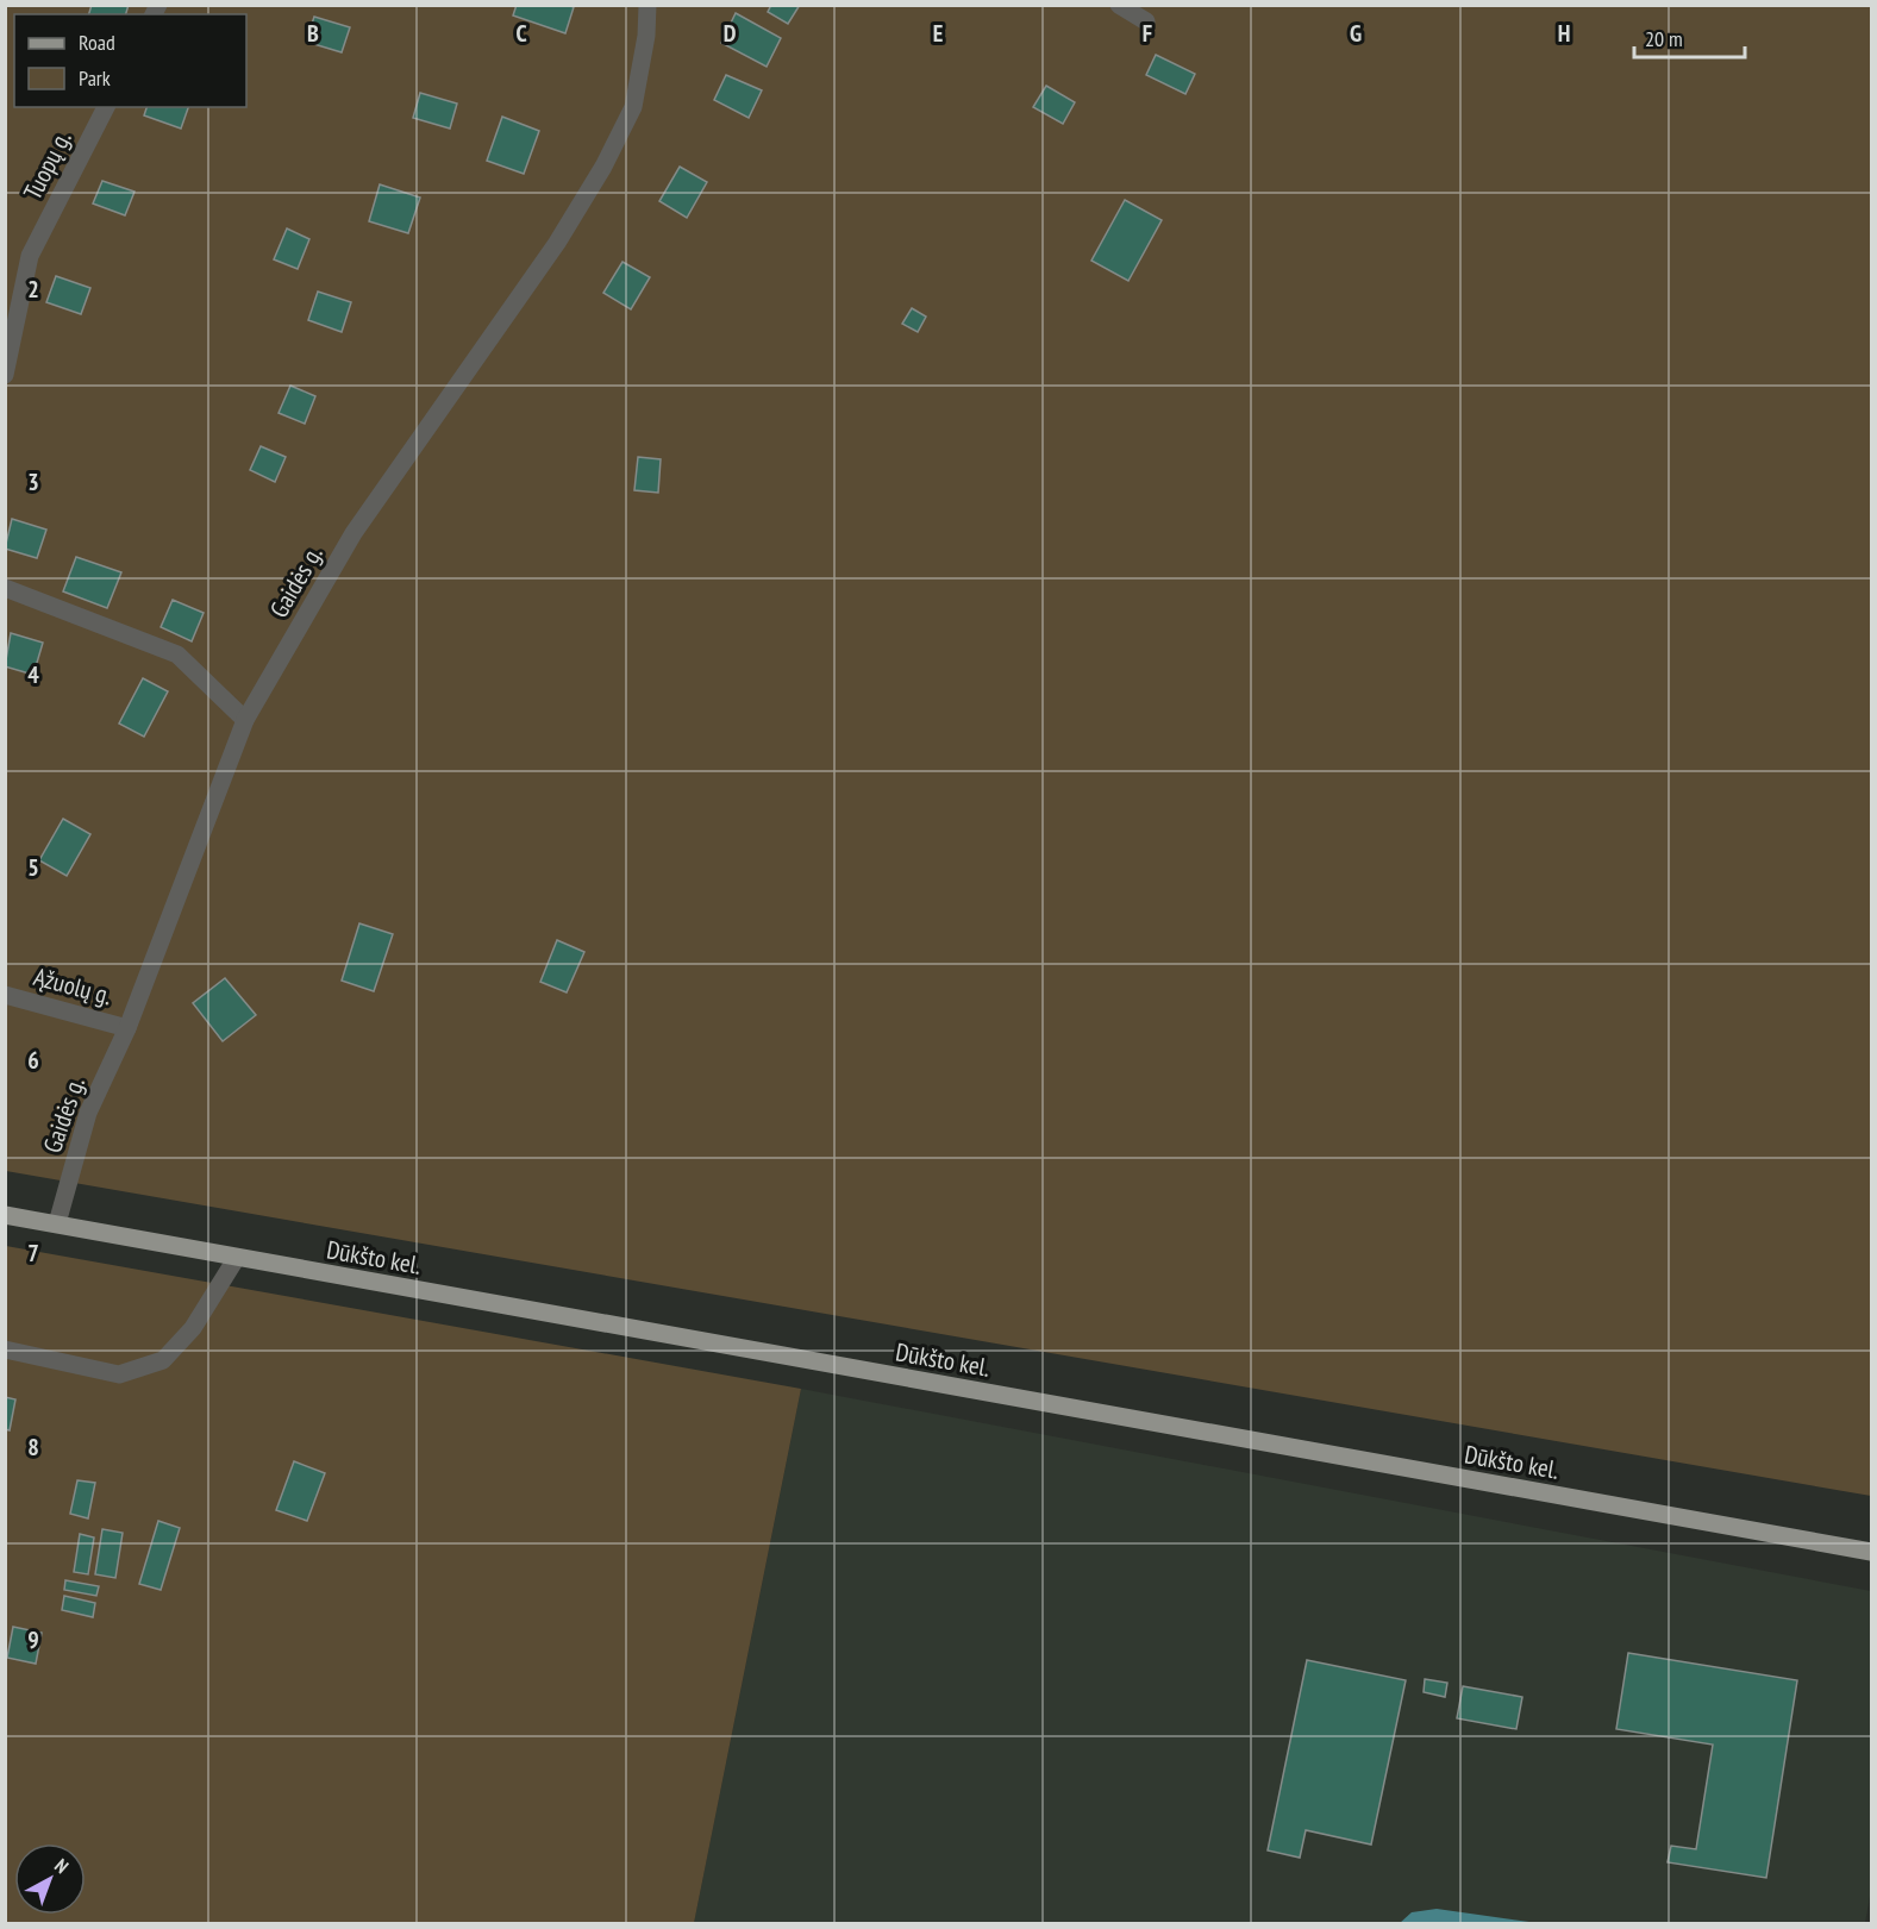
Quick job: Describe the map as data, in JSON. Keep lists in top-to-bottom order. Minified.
{"streets":{"main road":["Dūkšto kel."],"street":["Tuopų g.","Gaidės g.","Ąžuolų g."]},"crossings":[["Gaidės g.","Ąžuolų g."],["Gaidės g.","Dūkšto kel."]],"legend":["Road","Park"],"scale_bar":"20 m","north":"top right","grid":{"columns":["B","C","D","E","F","G","H"],"rows":["2","3","4","5","6","7","8","9"]}}
